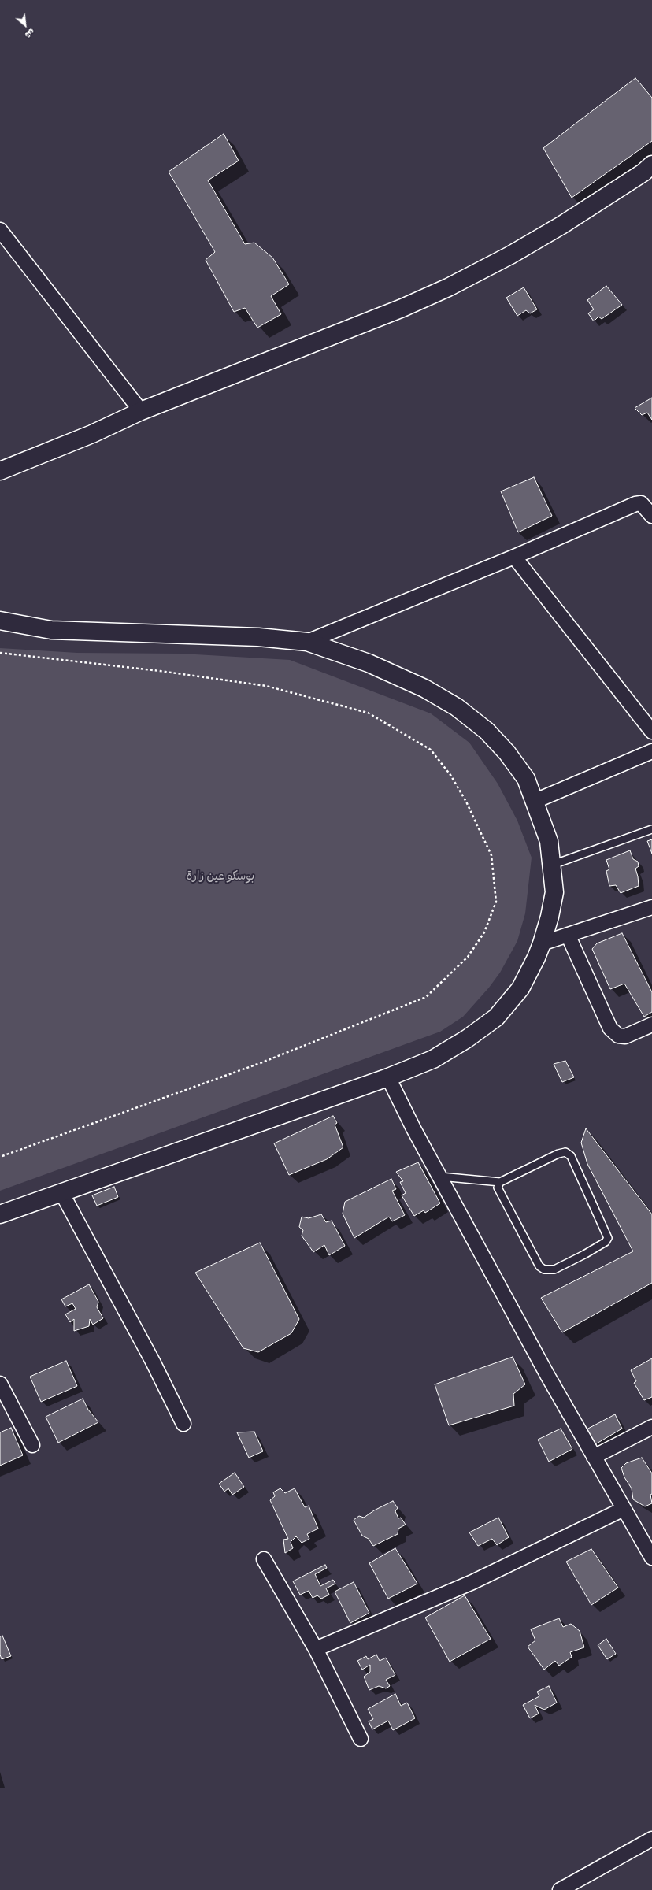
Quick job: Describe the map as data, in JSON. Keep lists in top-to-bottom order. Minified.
{"parks":["بوسكو عين زارة"],"north":"bottom right"}
